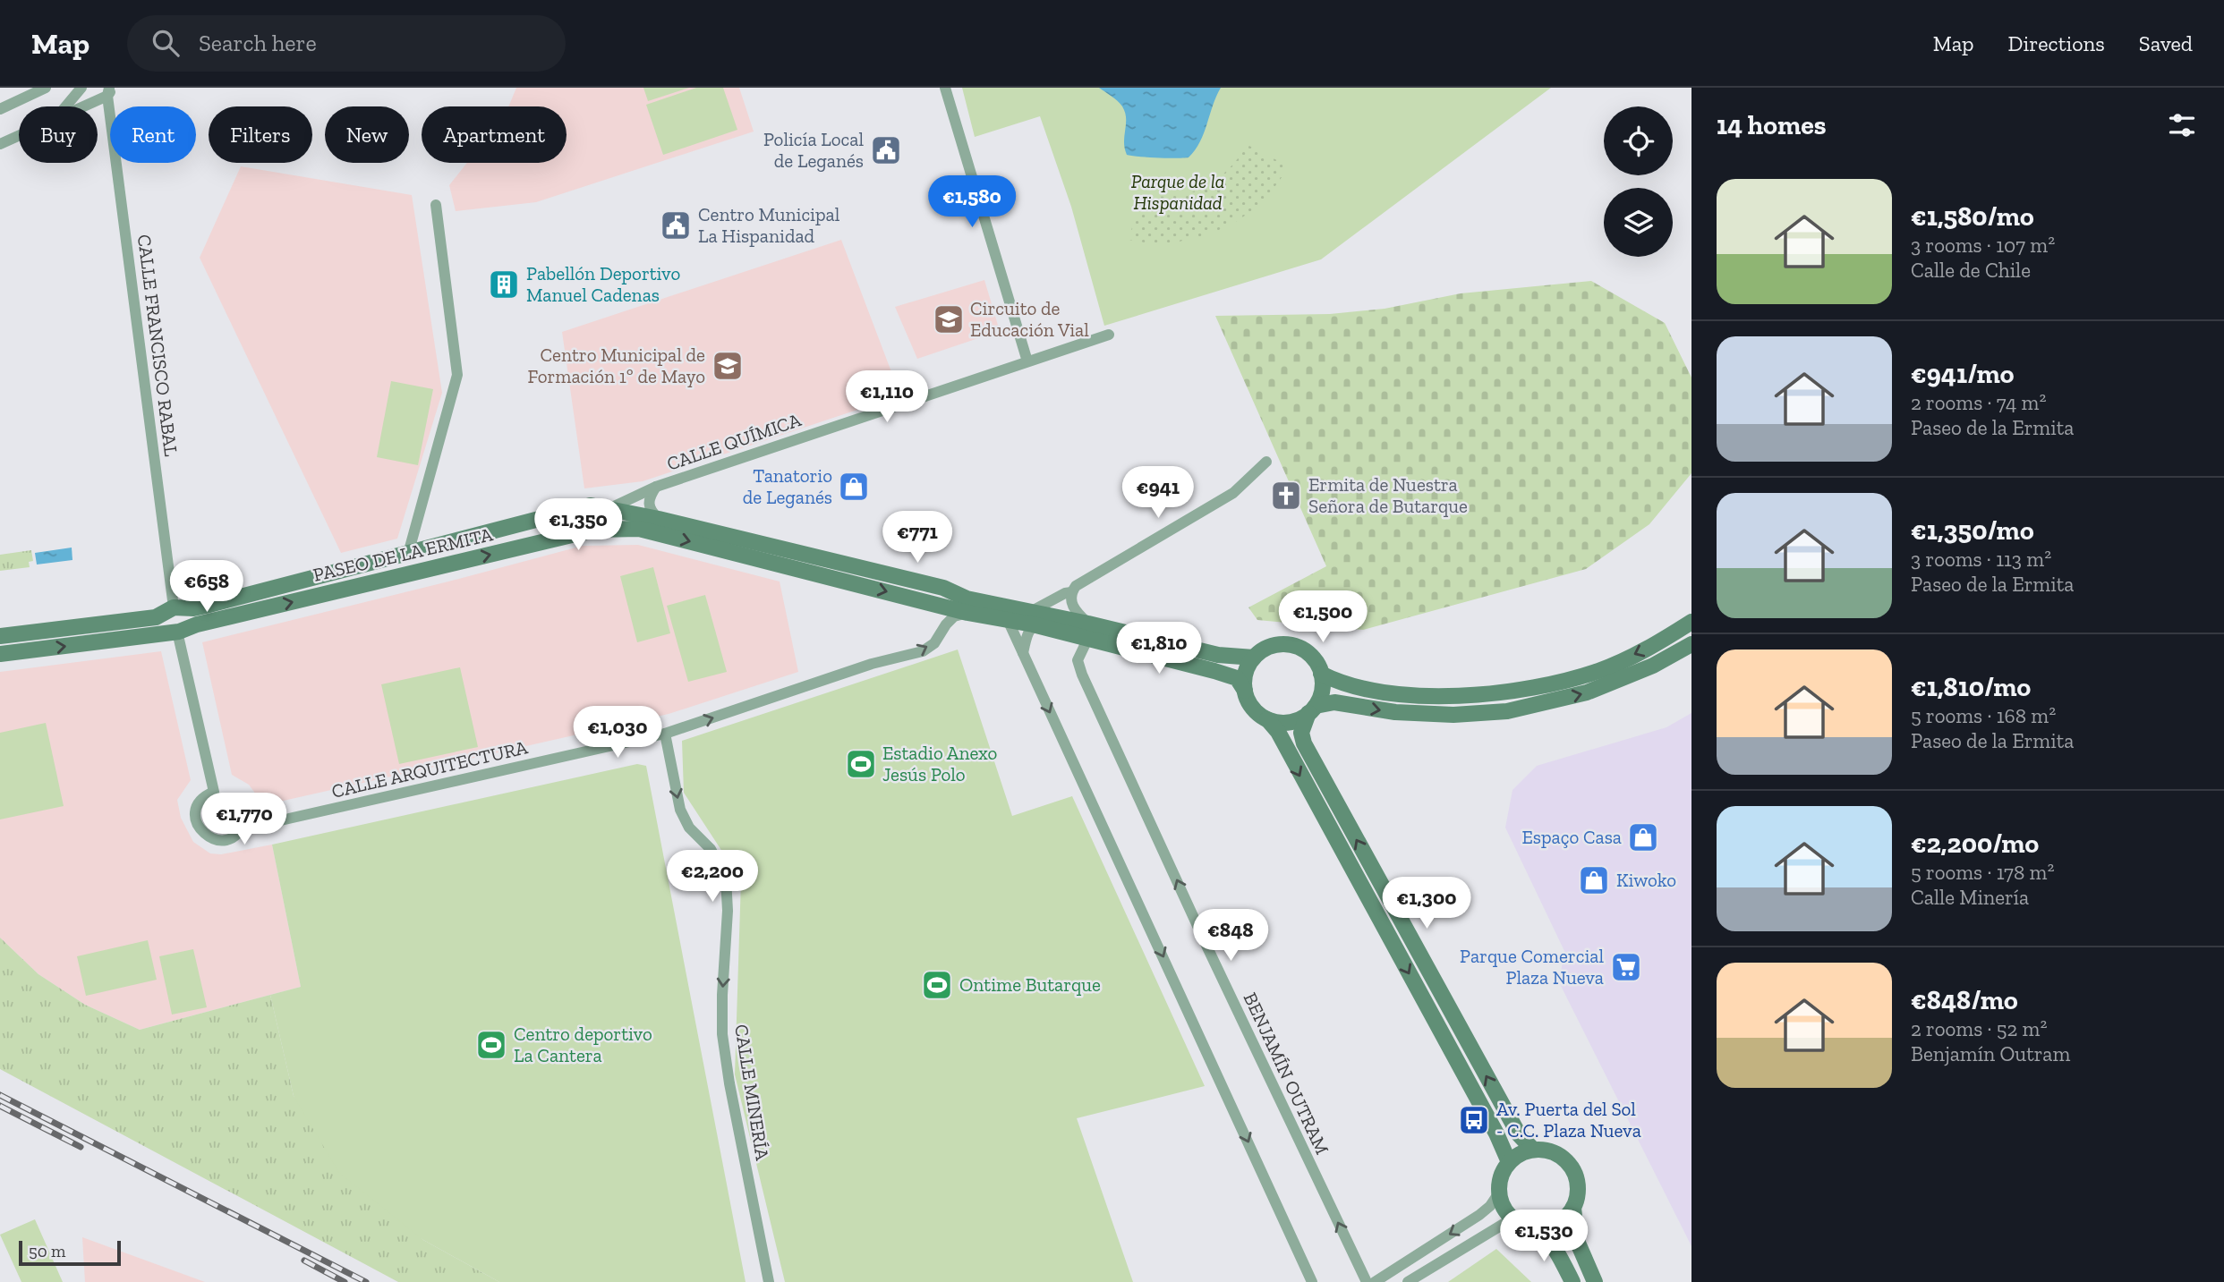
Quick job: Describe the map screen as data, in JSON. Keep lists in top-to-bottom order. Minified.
{"streets":{"main road":["PASEO DE LA ERMITA"],"street":["CALLE FRANCISCO RABAL","CALLE QUÍMICA","CALLE ARQUITECTURA","BENJAMÍN OUTRAM","CALLE MINERÍA"]},"crossings":[["CALLE FRANCISCO RABAL","PASEO DE LA ERMITA"],["CALLE QUÍMICA","PASEO DE LA ERMITA"],["PASEO DE LA ERMITA","CALLE ARQUITECTURA"],["PASEO DE LA ERMITA","BENJAMÍN OUTRAM"],["CALLE ARQUITECTURA","CALLE MINERÍA"]],"one_way":["CALLE MINERÍA"],"parks":["Parque de la Hispanidad"],"places":{"public building":["Policía Local de Leganés","Centro Municipal La Hispanidad"],"building":["Pabellón Deportivo Manuel Cadenas"],"school or university":["Circuito de Educación Vial","Centro Municipal de Formación 1º de Mayo"],"shop":["Tanatorio de Leganés","Espaço Casa","Kiwoko"],"church":["Ermita de Nuestra Señora de Butarque"],"sports":["Estadio Anexo Jesús Polo","Ontime Butarque","Centro deportivo La Cantera"],"supermarket":["Parque Comercial Plaza Nueva"],"bus stop":["Av. Puerta del Sol - C.C. Plaza Nueva"]},"scale_bar":"50 m","page":{"header":"Map","search":"Search here","nav":["Map","Directions","Saved"],"heading":"14 homes","chip":["Buy","Rent","Filters","New","Apartment"],"list":[{"name":"€1,580/mo","note":"3 rooms · 107 m² · Calle de Chile"},{"name":"€941/mo","note":"2 rooms · 74 m² · Paseo de la Ermita"},{"name":"€1,350/mo","note":"3 rooms · 113 m² · Paseo de la Ermita"},{"name":"€1,810/mo","note":"5 rooms · 168 m² · Paseo de la Ermita"},{"name":"€2,200/mo","note":"5 rooms · 178 m² · Calle Minería"},{"name":"€848/mo","note":"2 rooms · 52 m² · Benjamín Outram"}],"price":["€1,580","€1,110","€941","€1,350","€771","€658","€1,500","€1,810","€1,030","€1,770","€2,200","€1,300","€848","€1,530"],"scale":"50 m"}}
